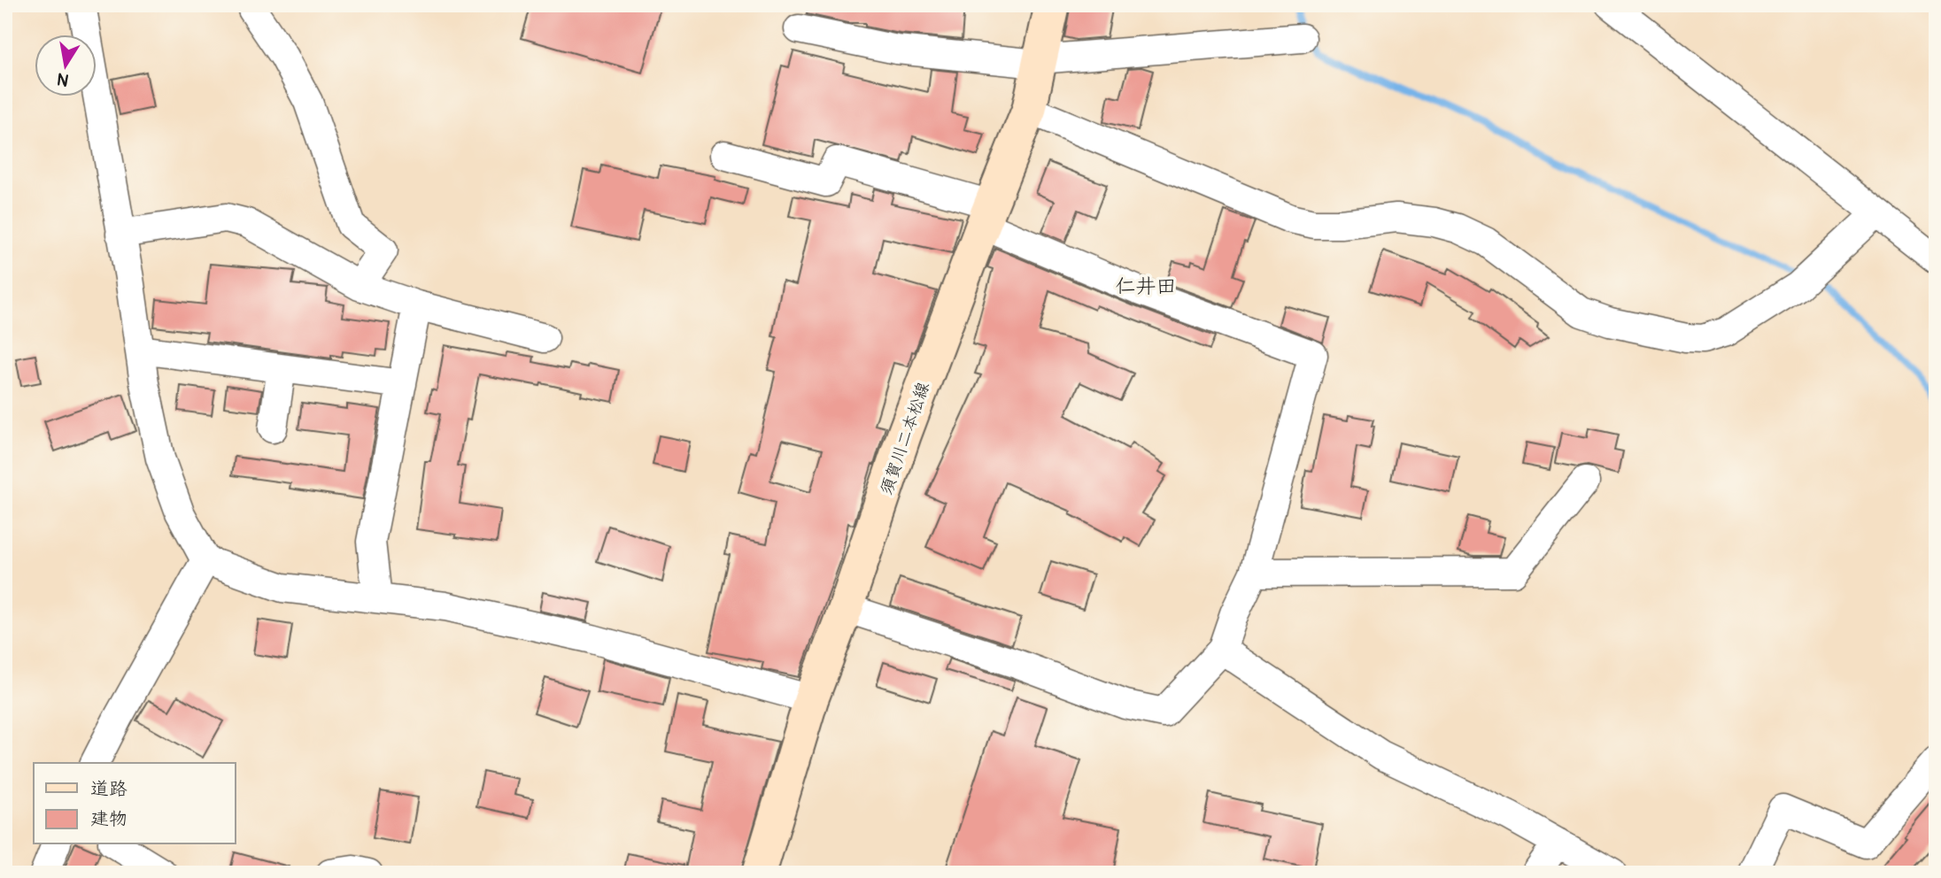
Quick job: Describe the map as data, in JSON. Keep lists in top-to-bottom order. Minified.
{"streets":{"main road":["須賀川二本松線"]},"districts":["仁井田"],"legend":["道路","建物"],"north":"bottom"}
